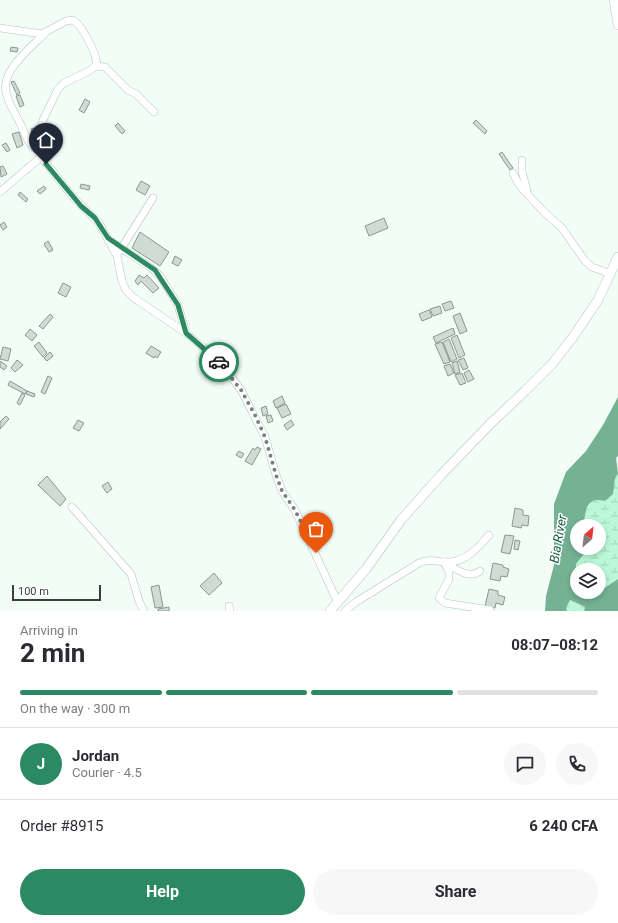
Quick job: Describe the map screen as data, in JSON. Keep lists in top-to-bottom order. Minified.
{"water":["Bia River"],"scale_bar":"100 m","north":"top right","page":{"scale":"100 m","heading":["2 min","Arriving in","08:07–08:12"],"panel":["Jordan","Courier · 4.5","Order #8915","6 240 CFA"],"bar":"On the way · 300 m","round":"J","buttons":["Help","Share"]}}
